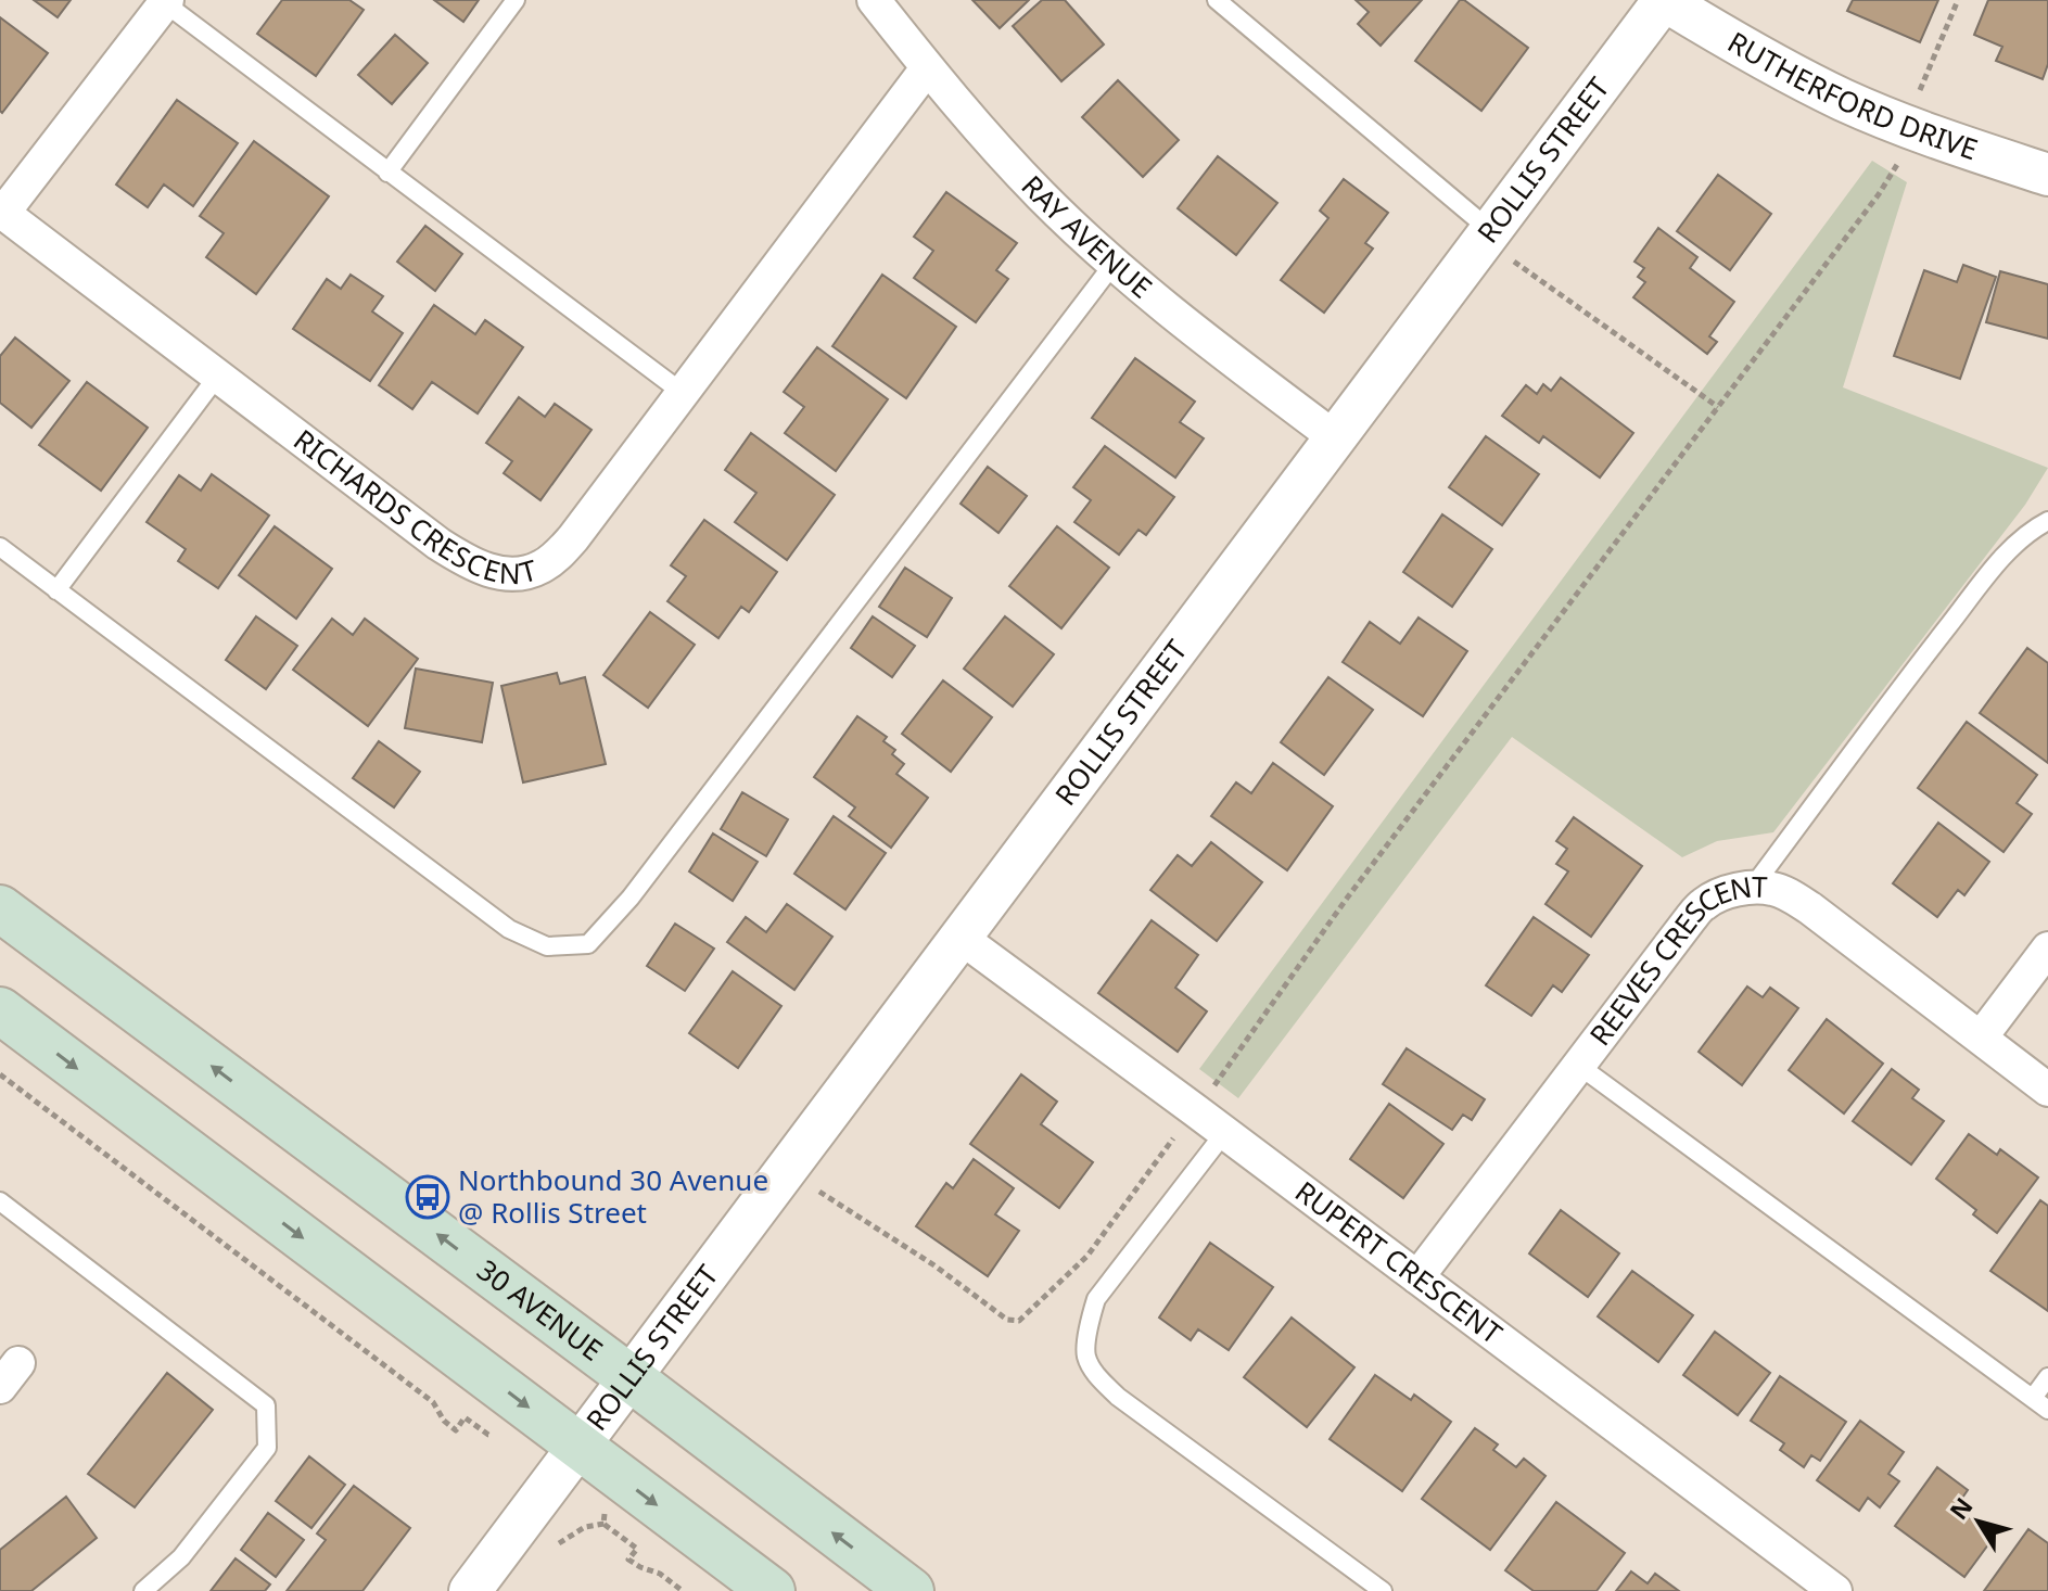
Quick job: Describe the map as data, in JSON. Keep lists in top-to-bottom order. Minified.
{"streets":{"main road":["30 AVENUE"],"street":["RUTHERFORD DRIVE","ROLLIS STREET","RAY AVENUE","RICHARDS CRESCENT","REEVES CRESCENT","RUPERT CRESCENT"]},"crossings":[["RUTHERFORD DRIVE","ROLLIS STREET"],["ROLLIS STREET","RAY AVENUE"],["ROLLIS STREET","RUPERT CRESCENT"],["ROLLIS STREET","30 AVENUE"],["RAY AVENUE","RICHARDS CRESCENT"],["REEVES CRESCENT","RUPERT CRESCENT"]],"places":{"bus stop":["Northbound 30 Avenue @ Rollis Street"]},"north":"top left"}
